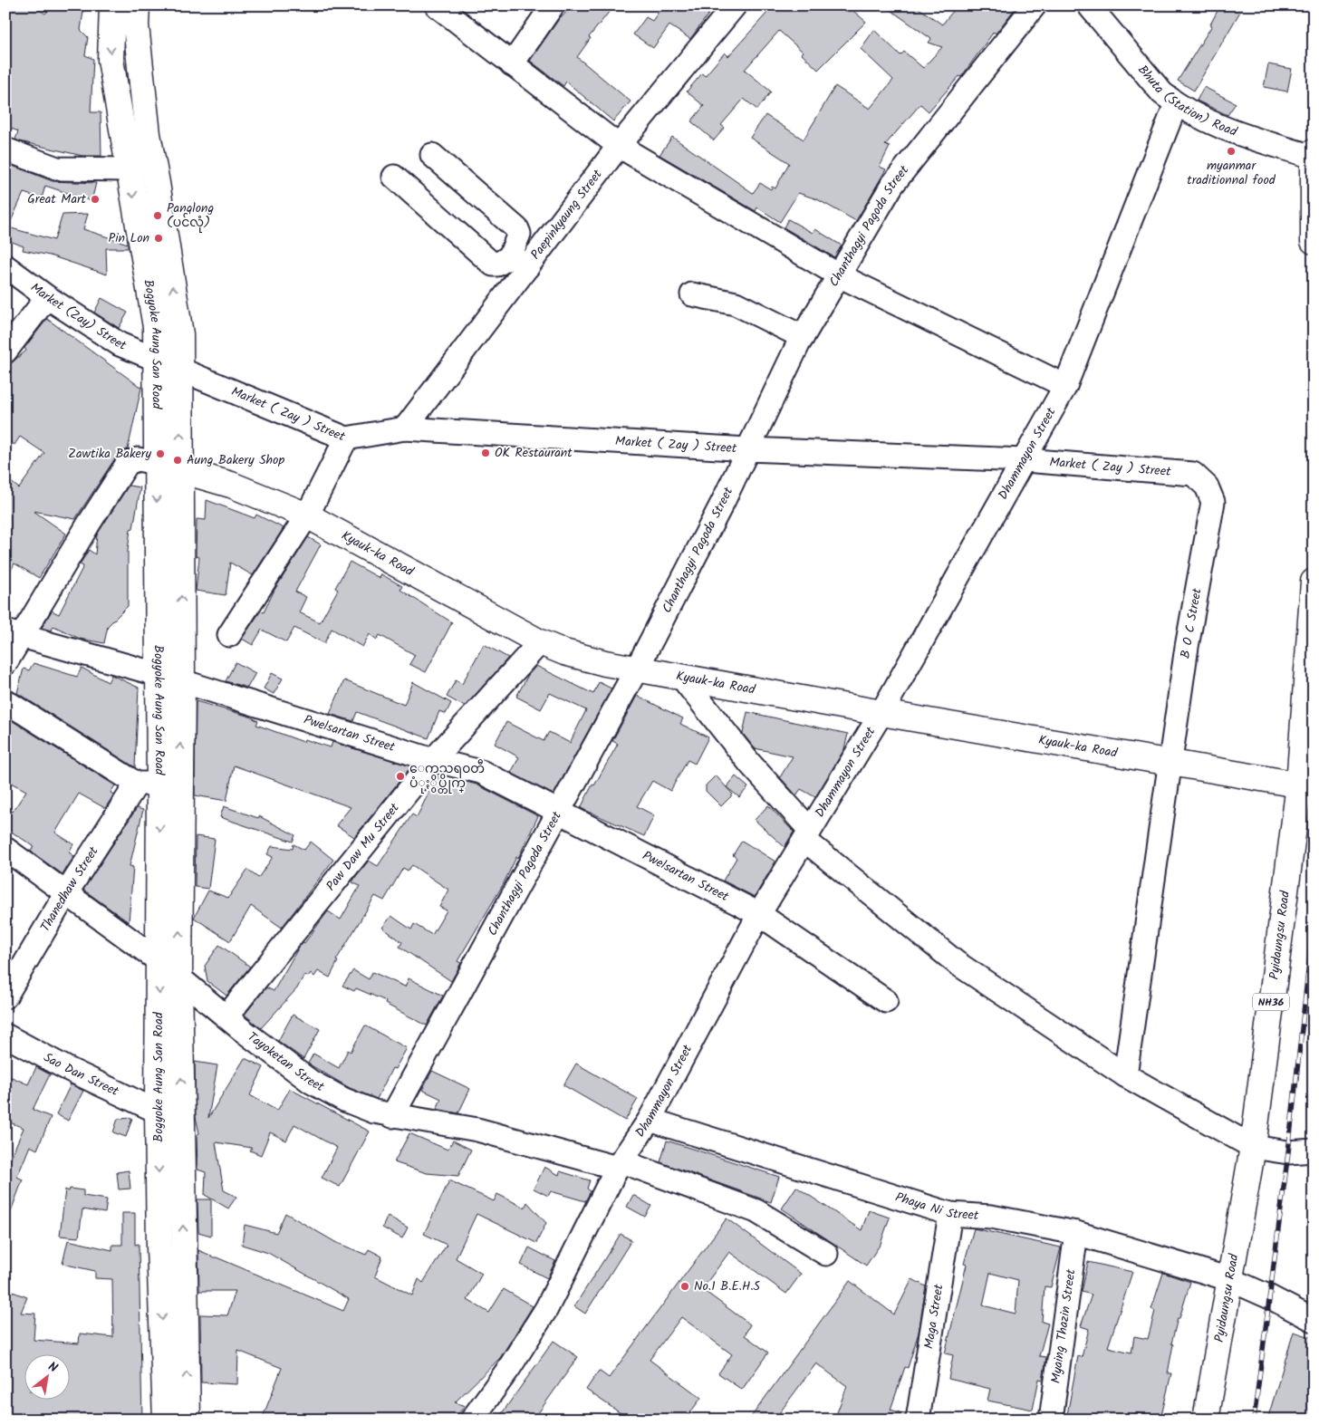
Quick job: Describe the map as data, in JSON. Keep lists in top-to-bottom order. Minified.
{"streets":{"main road":["Bogyoke Aung San Road","Kyauk-ka Road","Pyidaungsu Road","NH36"],"street":["Bhuta (Station) Road","Paepinkyaung Street","Chanthagyi Pagoda Street","Market (Zay) Street","Market ( Zay ) Street","Dhammayon Street","B O C Street","Pwelsartan Street","Paw Daw Mu Street","Thanedhaw Street","Tayoketan Street","Sao Dan Street","Phaya Ni Street","Maga Street","Myaing Thazin Street"]},"crossings":[["Bhuta (Station) Road","Dhammayon Street"],["Paepinkyaung Street","Market ( Zay ) Street"],["Chanthagyi Pagoda Street","Market ( Zay ) Street"],["Chanthagyi Pagoda Street","Kyauk-ka Road"],["Chanthagyi Pagoda Street","Pwelsartan Street"],["Chanthagyi Pagoda Street","Tayoketan Street"],["Market (Zay) Street","Bogyoke Aung San Road"],["Market (Zay) Street","Market ( Zay ) Street"],["Bogyoke Aung San Road","Market ( Zay ) Street"],["Bogyoke Aung San Road","Kyauk-ka Road"],["Bogyoke Aung San Road","Pwelsartan Street"],["Bogyoke Aung San Road","Thanedhaw Street"],["Bogyoke Aung San Road","Tayoketan Street"],["Bogyoke Aung San Road","Sao Dan Street"],["Market ( Zay ) Street","Dhammayon Street"],["Market ( Zay ) Street","B O C Street"],["Dhammayon Street","Kyauk-ka Road"],["Dhammayon Street","Pwelsartan Street"],["Dhammayon Street","Tayoketan Street"],["Dhammayon Street","Phaya Ni Street"],["Kyauk-ka Road","B O C Street"],["Kyauk-ka Road","Paw Daw Mu Street"],["Kyauk-ka Road","Pyidaungsu Road"],["Pwelsartan Street","Paw Daw Mu Street"],["Paw Daw Mu Street","Tayoketan Street"],["Thanedhaw Street","Tayoketan Street"],["Pyidaungsu Road","Phaya Ni Street"],["Phaya Ni Street","Maga Street"],["Phaya Ni Street","Myaing Thazin Street"]],"places":["myanmar traditionnal food","Great Mart","Panglong (ပင်လုံ)","Pin Lon","OK Restaurant","Zawtika Bakery","Aung Bakery Shop","ေကသရ၀တီ ပံုႏွိပ္တိုက္","No.1 B.E.H.S"],"north":"top right"}
